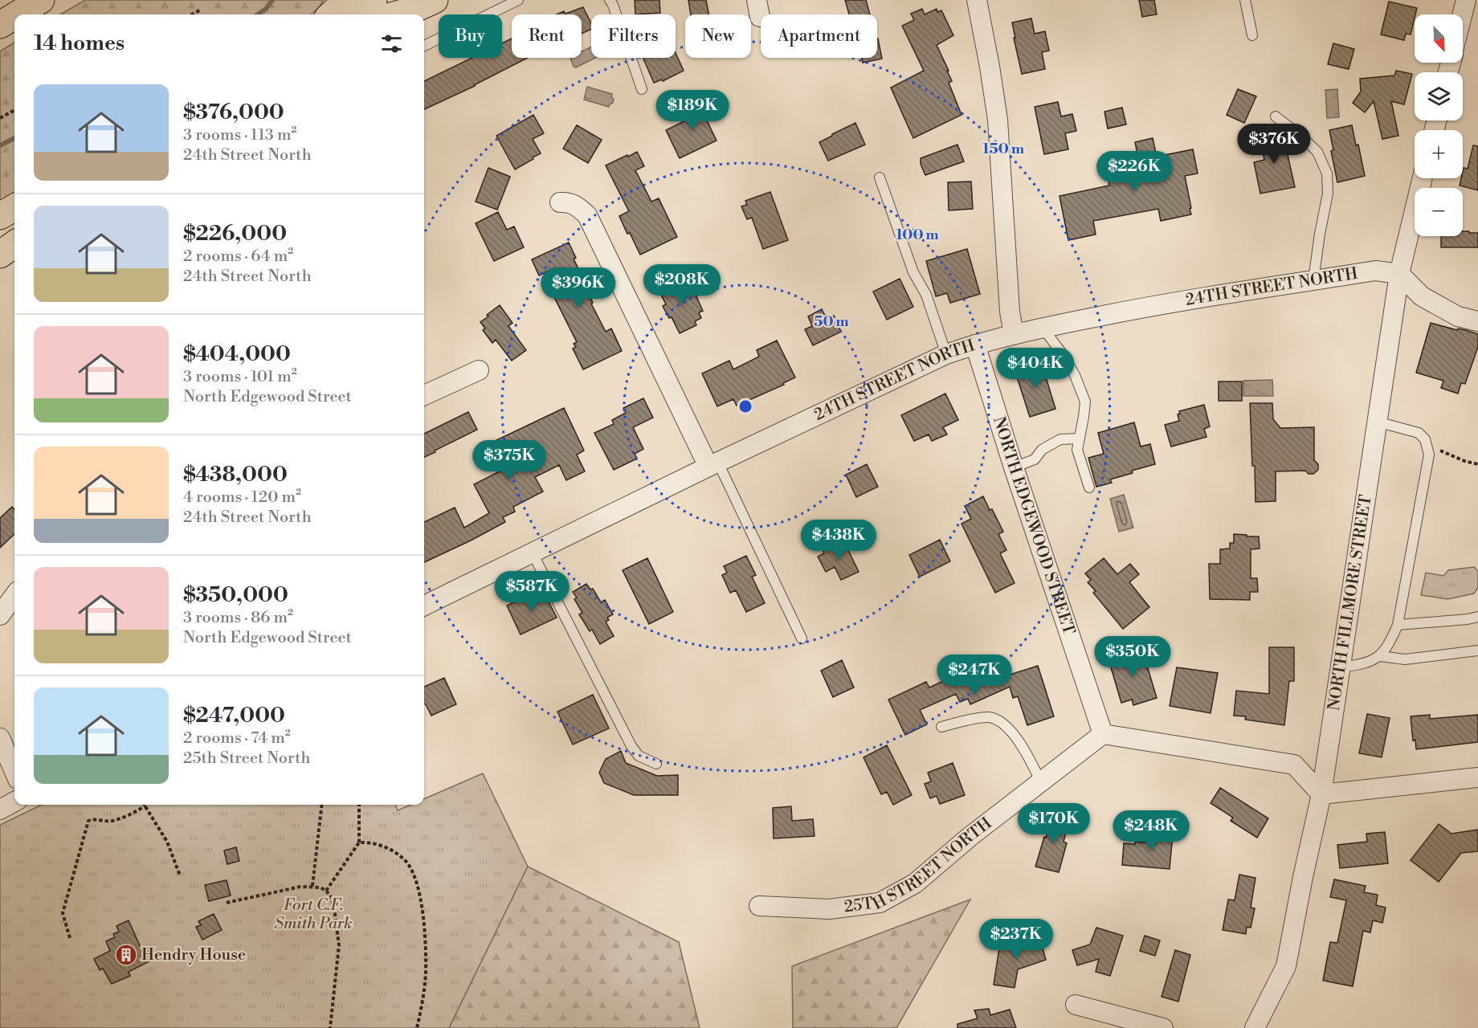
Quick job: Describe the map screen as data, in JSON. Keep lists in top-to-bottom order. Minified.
{"streets":{"street":["24TH STREET NORTH","NORTH EDGEWOOD STREET","NORTH FILLMORE STREET","25TH STREET NORTH"]},"crossings":[["24TH STREET NORTH","NORTH EDGEWOOD STREET"],["24TH STREET NORTH","NORTH FILLMORE STREET"],["NORTH EDGEWOOD STREET","25TH STREET NORTH"]],"parks":["Fort C.F. Smith Park"],"places":{"building":["Hendry House"]},"north":"bottom right","page":{"map_buttons":["+","−"],"chip":["Buy","Rent","Filters","New","Apartment"],"heading":"14 homes","list":[{"name":"$376,000","note":"3 rooms · 113 m² · 24th Street North"},{"name":"$226,000","note":"2 rooms · 64 m² · 24th Street North"},{"name":"$404,000","note":"3 rooms · 101 m² · North Edgewood Street"},{"name":"$438,000","note":"4 rooms · 120 m² · 24th Street North"},{"name":"$350,000","note":"3 rooms · 86 m² · North Edgewood Street"},{"name":"$247,000","note":"2 rooms · 74 m² · 25th Street North"}],"price":["$189K","$376K","$226K","$208K","$396K","$404K","$375K","$438K","$587K","$350K","$247K","$170K","$248K","$237K"]},"rings":["150 m","100 m","50 m"]}
